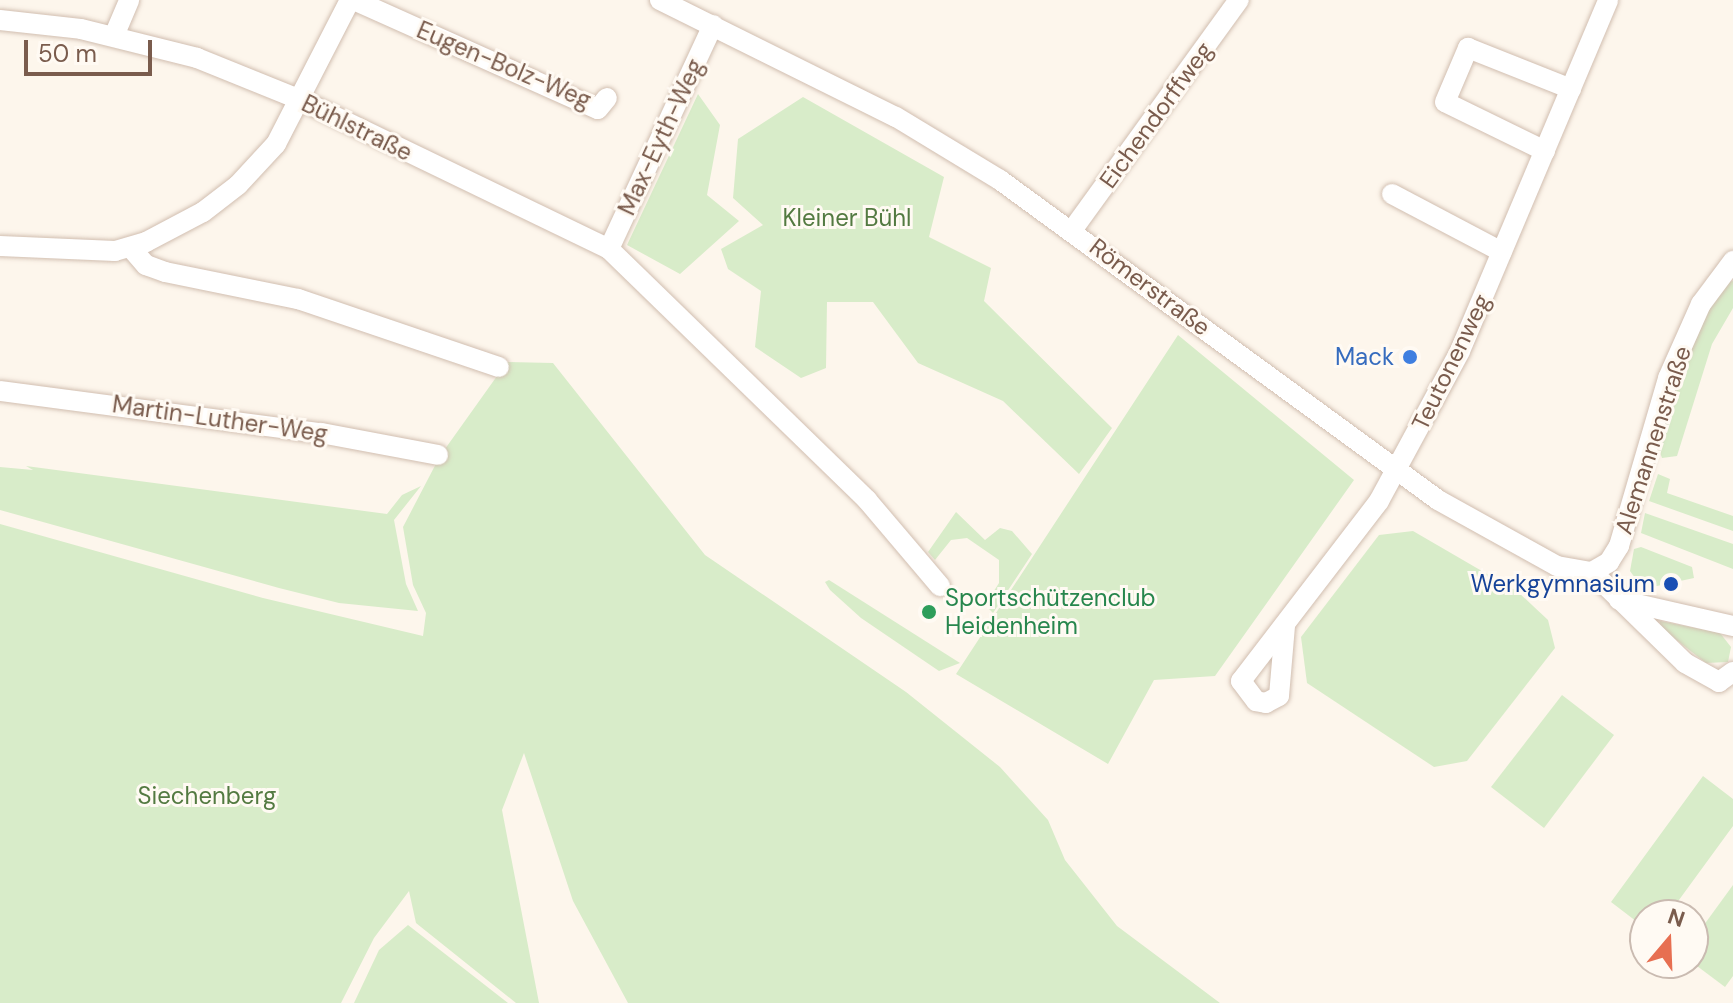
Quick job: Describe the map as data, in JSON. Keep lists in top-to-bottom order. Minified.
{"streets":{"street":["Eugen-Bolz-Weg","Eichendorffweg","Bühlstraße","Max-Eyth-Weg","Römerstraße","Teutonenweg","Martin-Luther-Weg","Alemannenstraße"]},"crossings":[["Eichendorffweg","Römerstraße"],["Bühlstraße","Max-Eyth-Weg"],["Max-Eyth-Weg","Römerstraße"],["Römerstraße","Teutonenweg"],["Römerstraße","Alemannenstraße"]],"parks":["Kleiner Bühl","Siechenberg"],"places":["Mack","Werkgymnasium","Sportschützenclub Heidenheim"],"scale_bar":"50 m","north":"top"}
